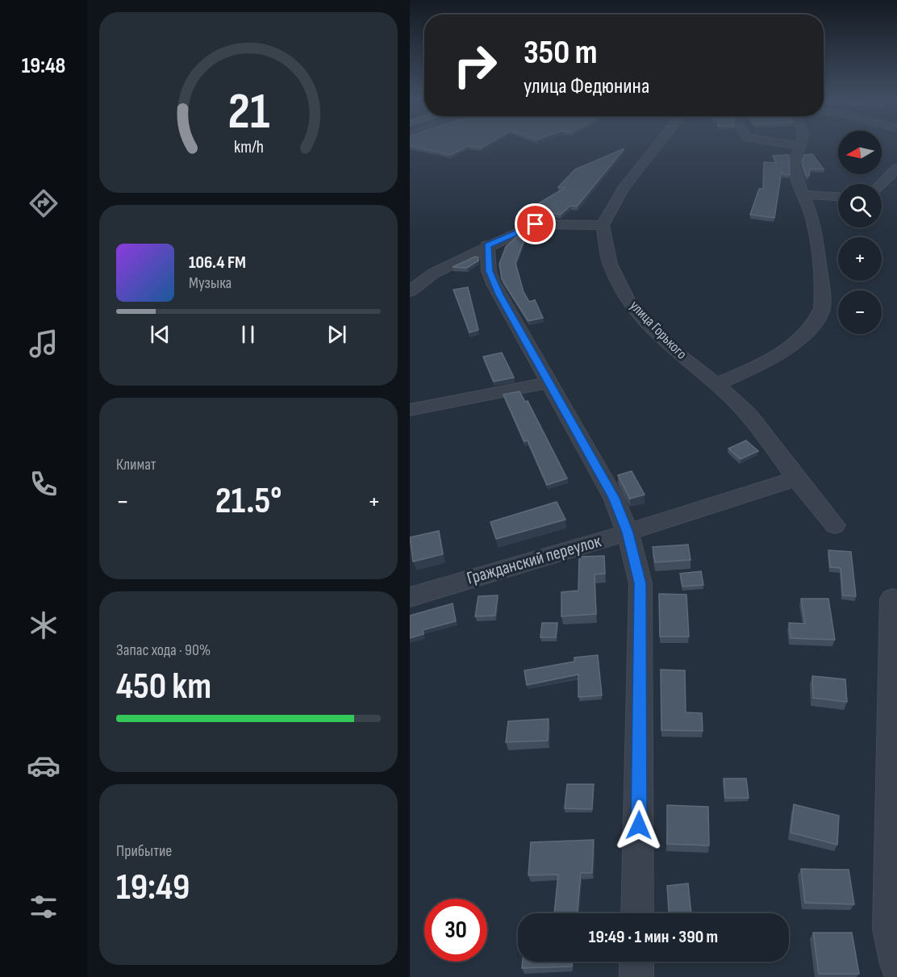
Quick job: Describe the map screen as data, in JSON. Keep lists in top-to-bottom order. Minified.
{"streets":{"street":["улица Горького","Гражданский переулок"]},"crossings":[["улица Горького","Гражданский переулок"]],"north":"left","page":{"tabs":"19:48","turn":["350 m","улица Федюнина"],"map_buttons":["+","−"],"song":["106.4 FM","Музыка"],"tile":["Климат",["Запас хода · 90%","450 km"],["Прибытие","19:49"]],"heat":["−","21.5°","+"],"limit":"30","trip":"19:49 · 1 мин · 390 m","gauge":["21","km/h"]}}
